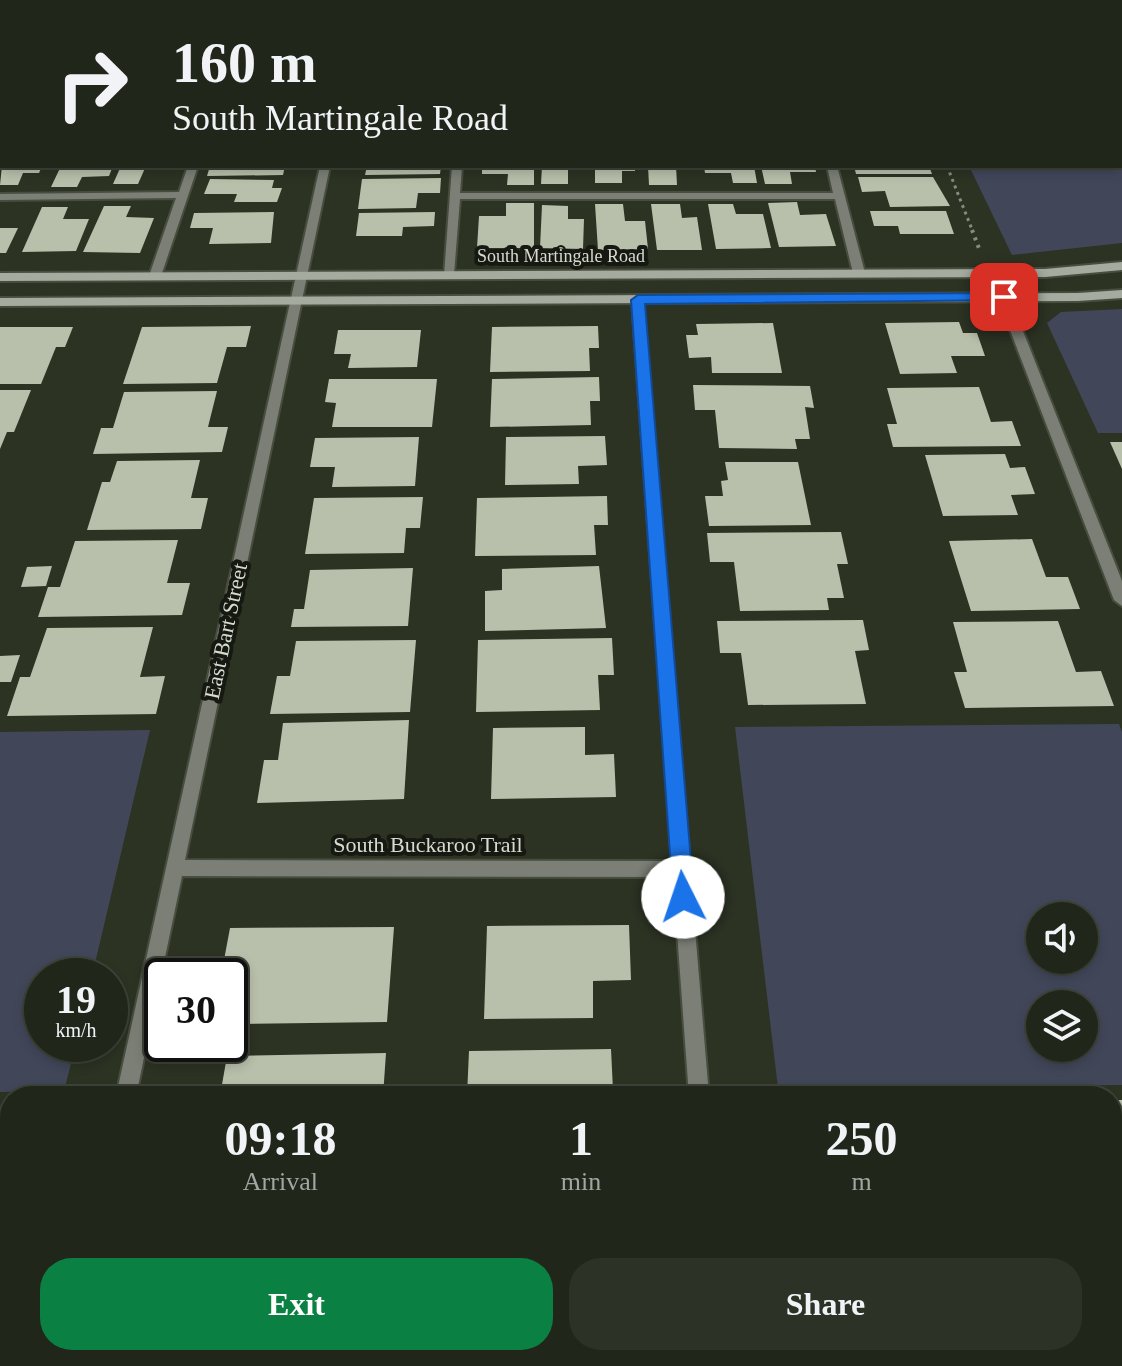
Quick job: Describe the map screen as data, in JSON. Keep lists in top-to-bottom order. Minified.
{"streets":{"street":["South Martingale Road","East Bart Street","South Buckaroo Trail"]},"crossings":[["South Martingale Road","East Bart Street"],["East Bart Street","South Buckaroo Trail"]],"page":{"turn":["160 m","South Martingale Road"],"speed":"19 km/h","limit":"30","eta":["09:18","Arrival","1","min","250","m"],"buttons":["Exit","Share"]}}
